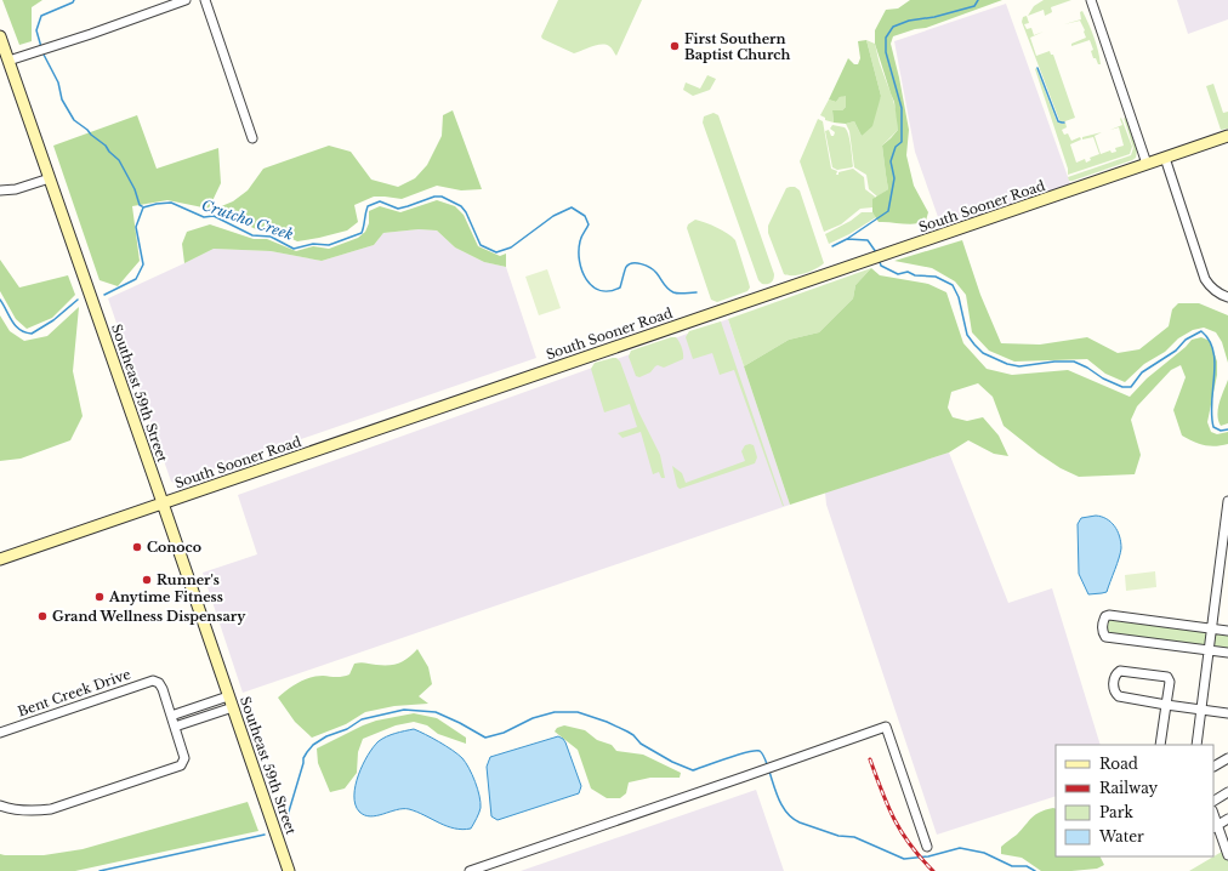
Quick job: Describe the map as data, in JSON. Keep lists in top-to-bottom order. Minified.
{"streets":{"main road":["South Sooner Road","Southeast 59th Street"],"street":["Bent Creek Drive"]},"crossings":[["South Sooner Road","Southeast 59th Street"]],"water":["Crutcho Creek"],"places":["First Southern Baptist Church","Conoco","Runner's","Anytime Fitness","Grand Wellness Dispensary"],"legend":["Road","Railway","Park","Water"]}
